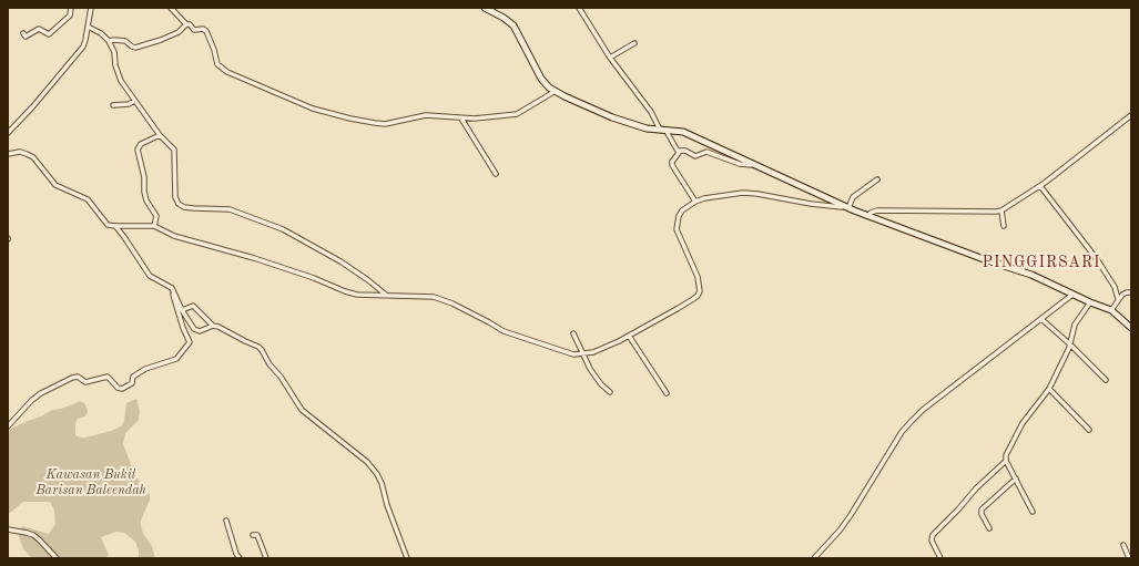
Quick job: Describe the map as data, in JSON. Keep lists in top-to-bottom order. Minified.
{"districts":["PINGGIRSARI"],"parks":["Kawasan Bukit Barisan Baleendah"]}
